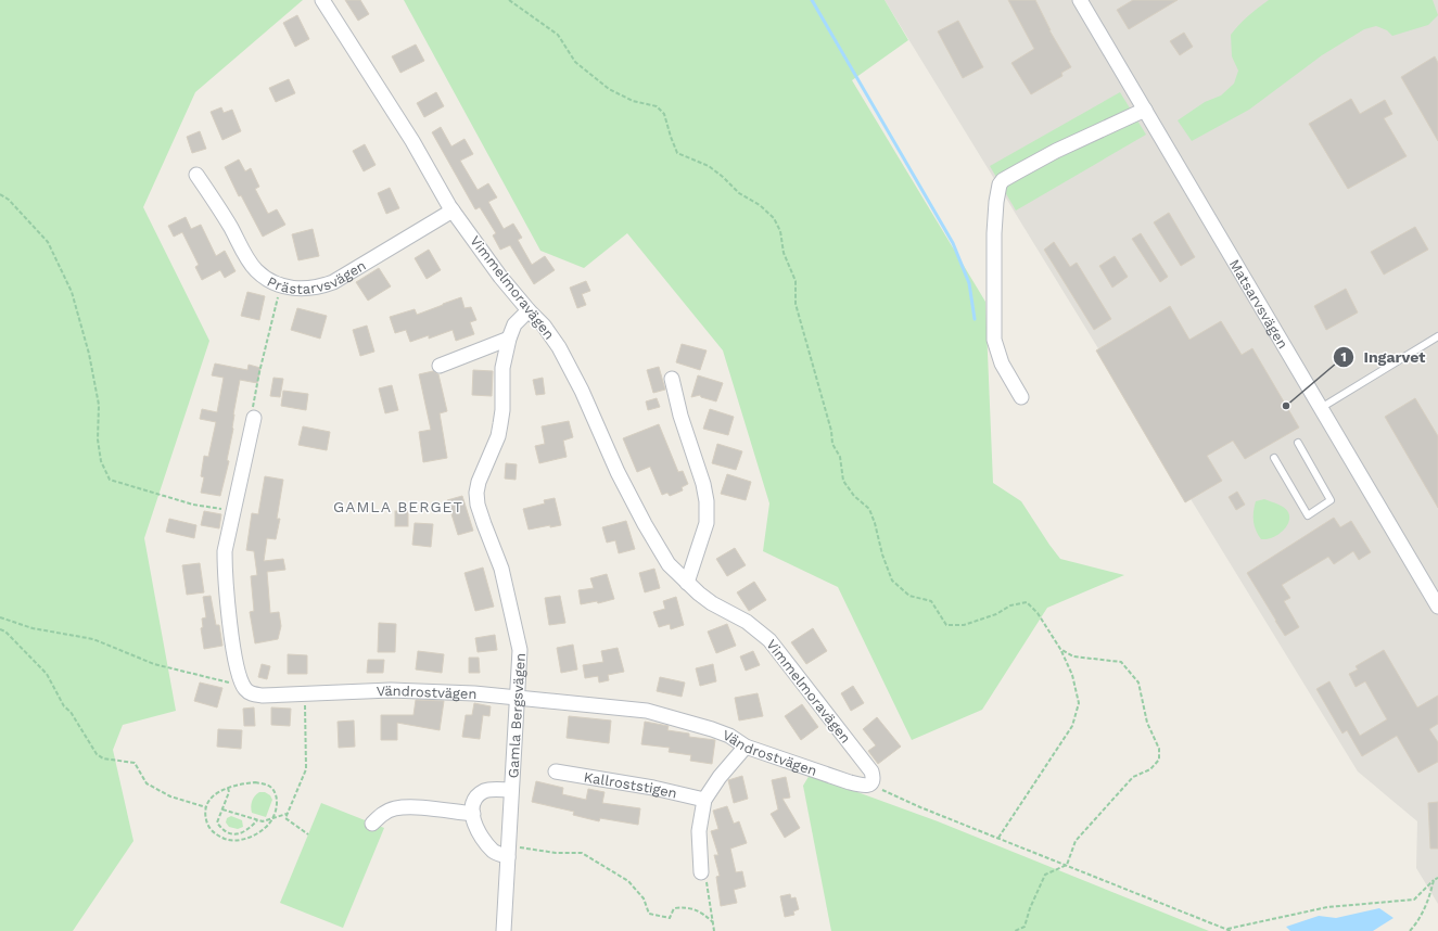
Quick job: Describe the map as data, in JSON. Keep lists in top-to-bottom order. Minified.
{"streets":{"street":["Prästarvsvägen","Vimmelmoravägen","Matsarvsvägen","Vändrostvägen","Gamla Bergsvägen","Kallroststigen"]},"crossings":[["Prästarvsvägen","Vimmelmoravägen"],["Vimmelmoravägen","Vändrostvägen"],["Vimmelmoravägen","Gamla Bergsvägen"],["Vändrostvägen","Gamla Bergsvägen"]],"districts":["GAMLA BERGET"],"places":["Ingarvet"]}
